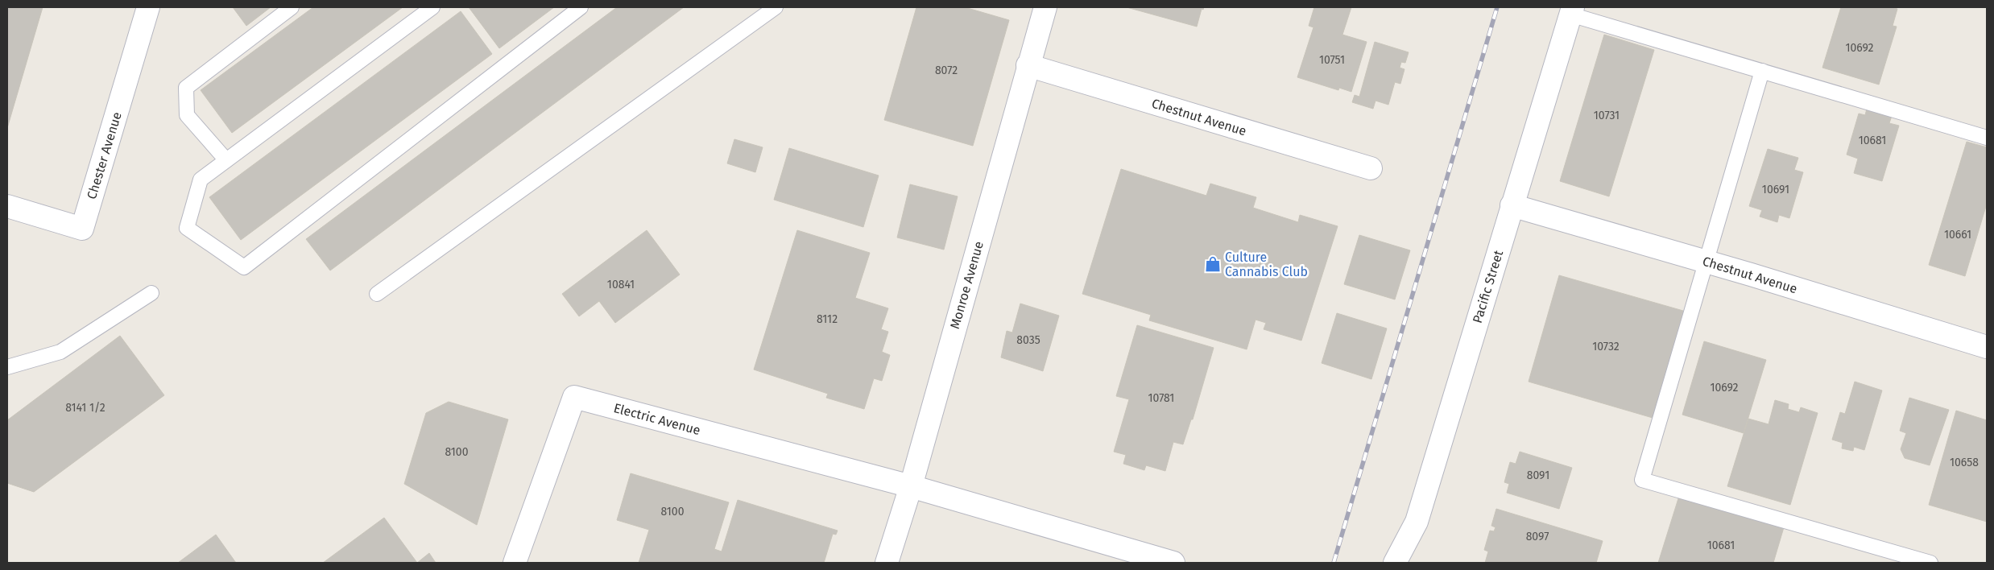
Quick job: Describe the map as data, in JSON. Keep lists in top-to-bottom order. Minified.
{"streets":{"street":["Chestnut Avenue","Chester Avenue","Monroe Avenue","Pacific Street","Electric Avenue"]},"crossings":[["Chestnut Avenue","Monroe Avenue"],["Chestnut Avenue","Pacific Street"],["Monroe Avenue","Electric Avenue"]],"places":{"shop":["Culture Cannabis Club"]},"house_numbers":["10692","10751","8072","10731","10681","10691","10661","10841","8112","8035","10732","10692","10781","8141 1/2","8100","10658","8091","8100","8097","10681"]}
